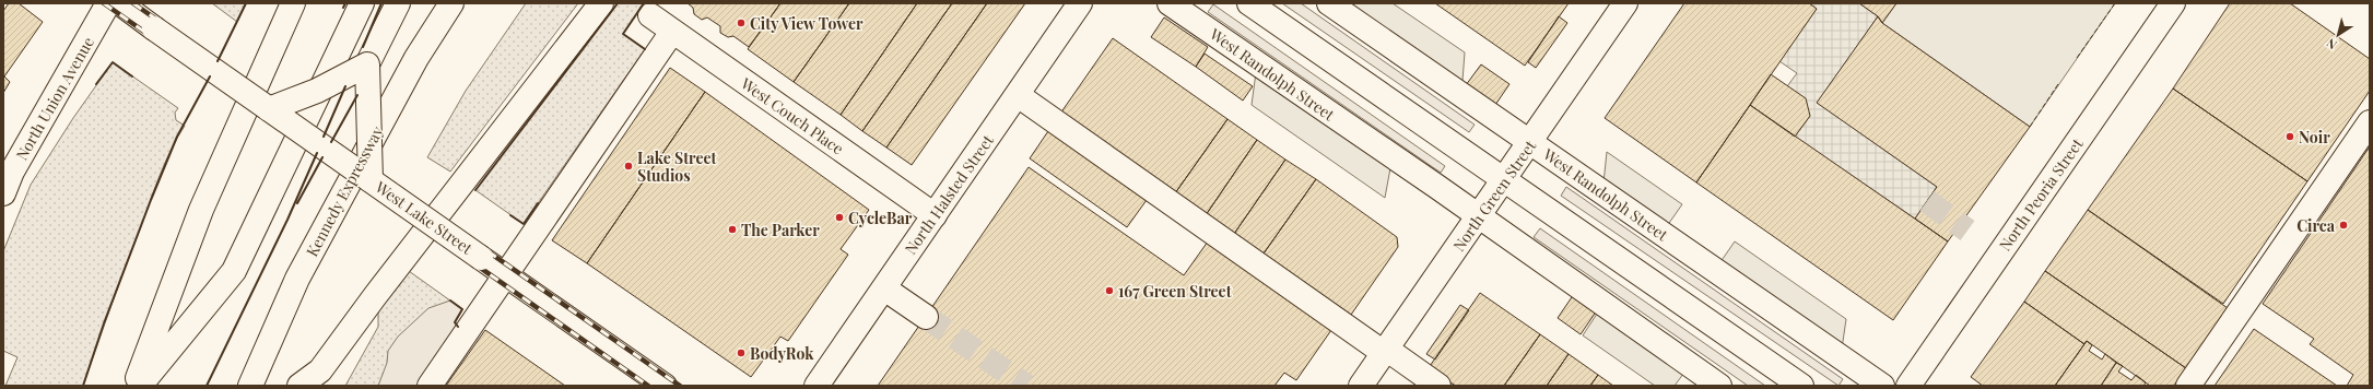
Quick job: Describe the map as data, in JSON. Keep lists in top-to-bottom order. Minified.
{"streets":{"main road":["West Randolph Street","North Union Avenue","West Couch Place","Kennedy Expressway","North Halsted Street","North Peoria Street","North Green Street","West Lake Street"]},"crossings":[["West Randolph Street","North Green Street"],["West Couch Place","North Halsted Street"]],"places":["City View Tower","Noir","Lake Street Studios","CycleBar","Circa","The Parker","167 Green Street","BodyRok"],"north":"bottom left"}
